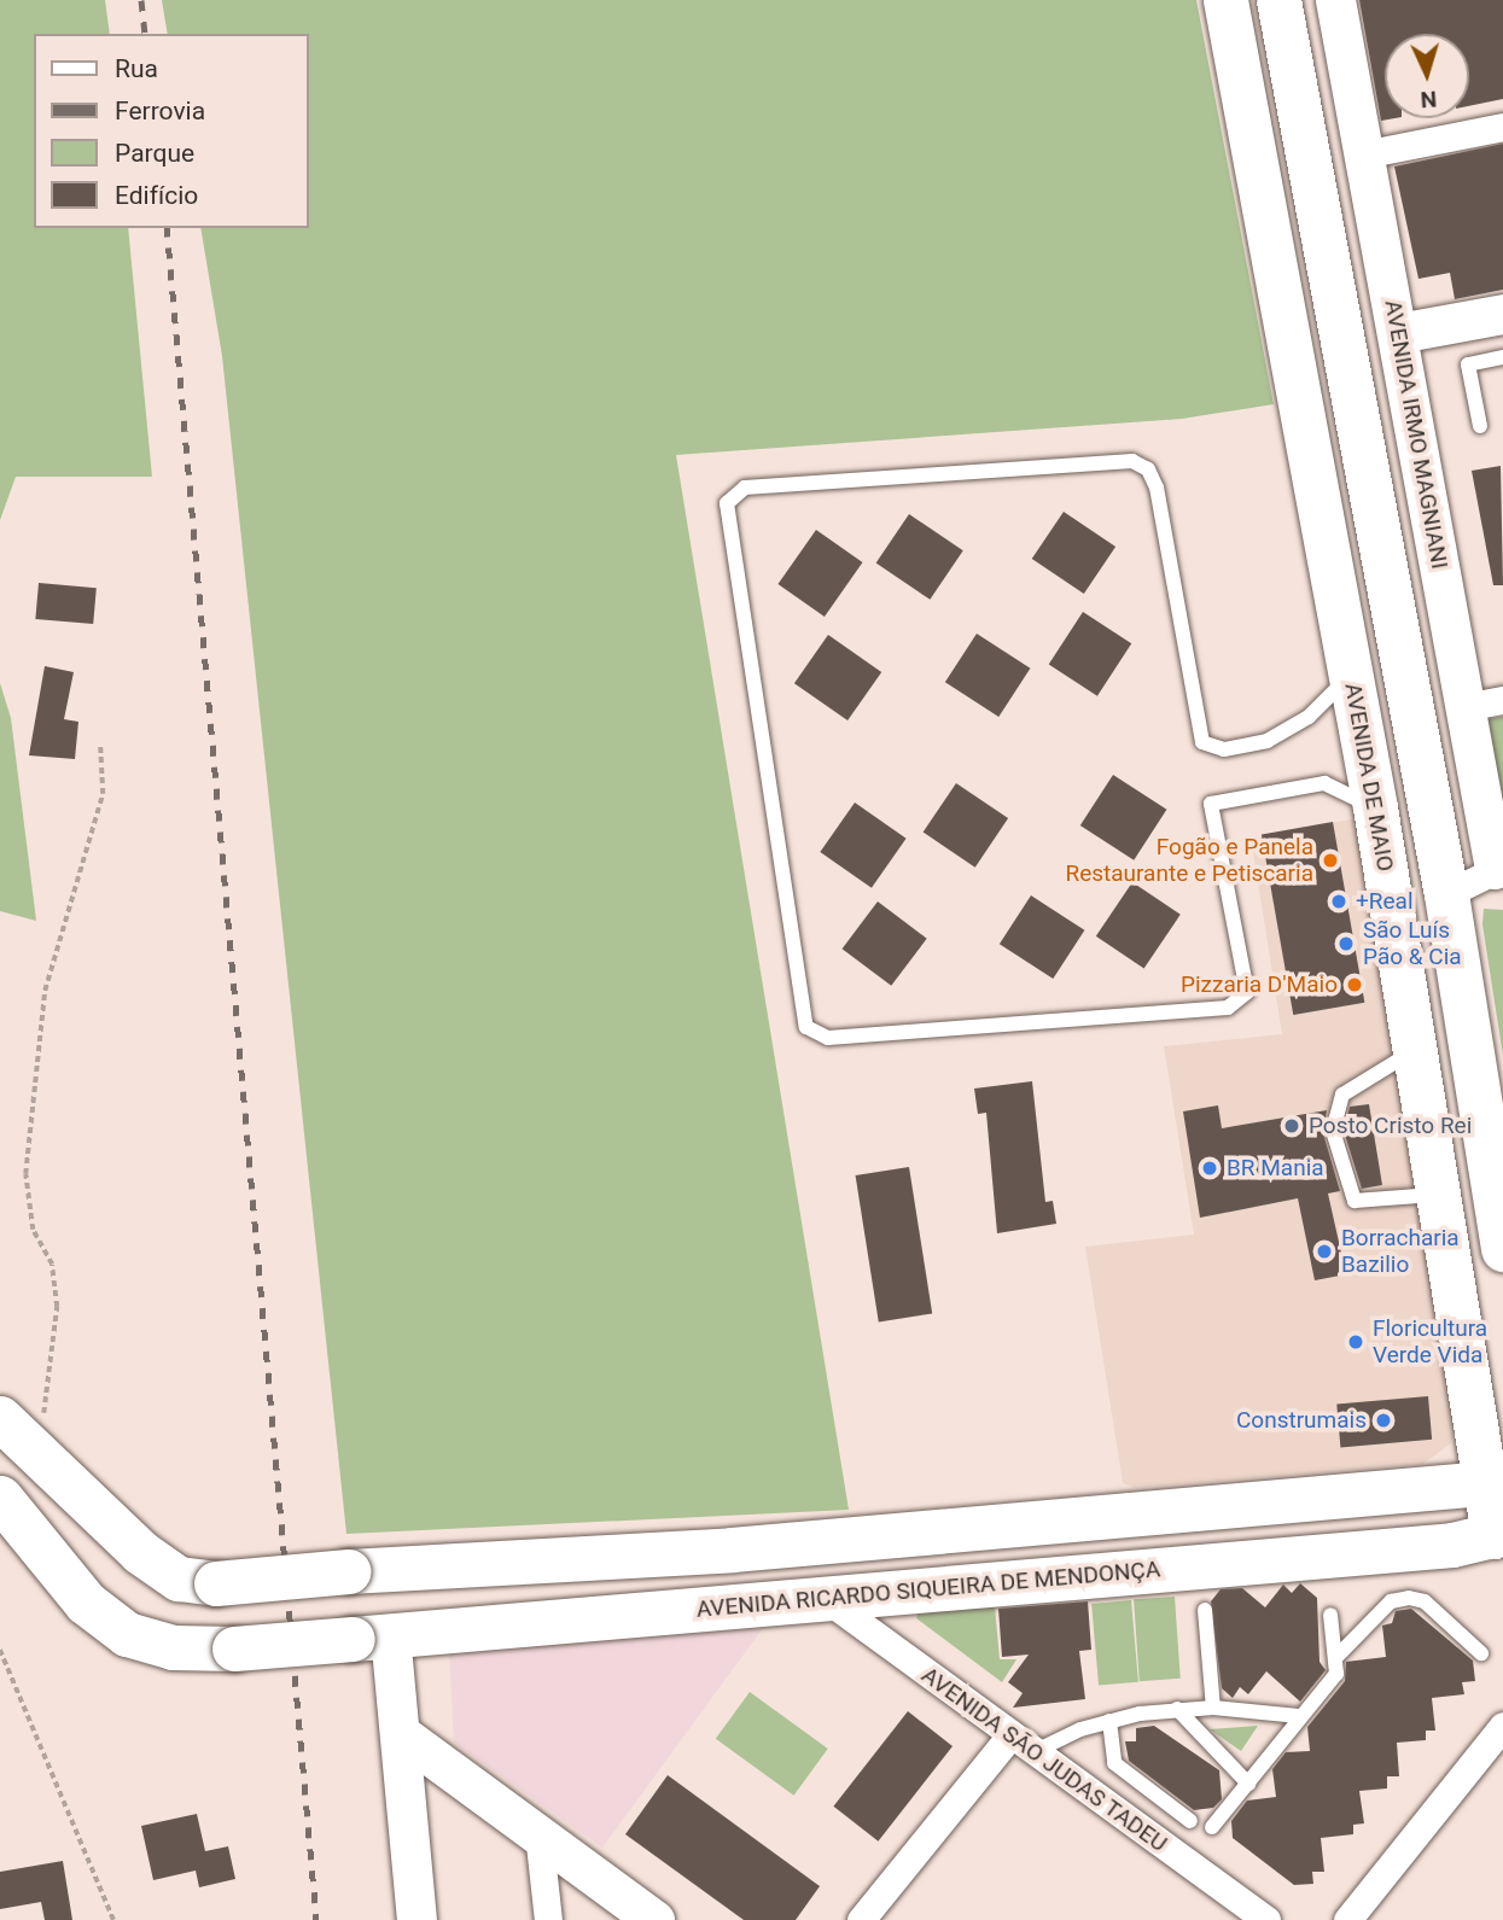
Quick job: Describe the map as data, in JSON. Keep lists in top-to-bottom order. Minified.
{"streets":{"main road":["AVENIDA DE MAIO","AVENIDA RICARDO SIQUEIRA DE MENDONÇA"],"street":["AVENIDA IRMO MAGNIANI","AVENIDA SÃO JUDAS TADEU"]},"crossings":[["AVENIDA DE MAIO","AVENIDA RICARDO SIQUEIRA DE MENDONÇA"],["AVENIDA RICARDO SIQUEIRA DE MENDONÇA","AVENIDA SÃO JUDAS TADEU"]],"places":["Fogão e Panela Restaurante e Petiscaria","+Real","São Luís Pão & Cia","Pizzaria D'Maio","Posto Cristo Rei","BR Mania","Borracharia Bazilio","Floricultura Verde Vida","Construmais"],"legend":["Rua","Ferrovia","Parque","Edifício"],"north":"bottom"}
